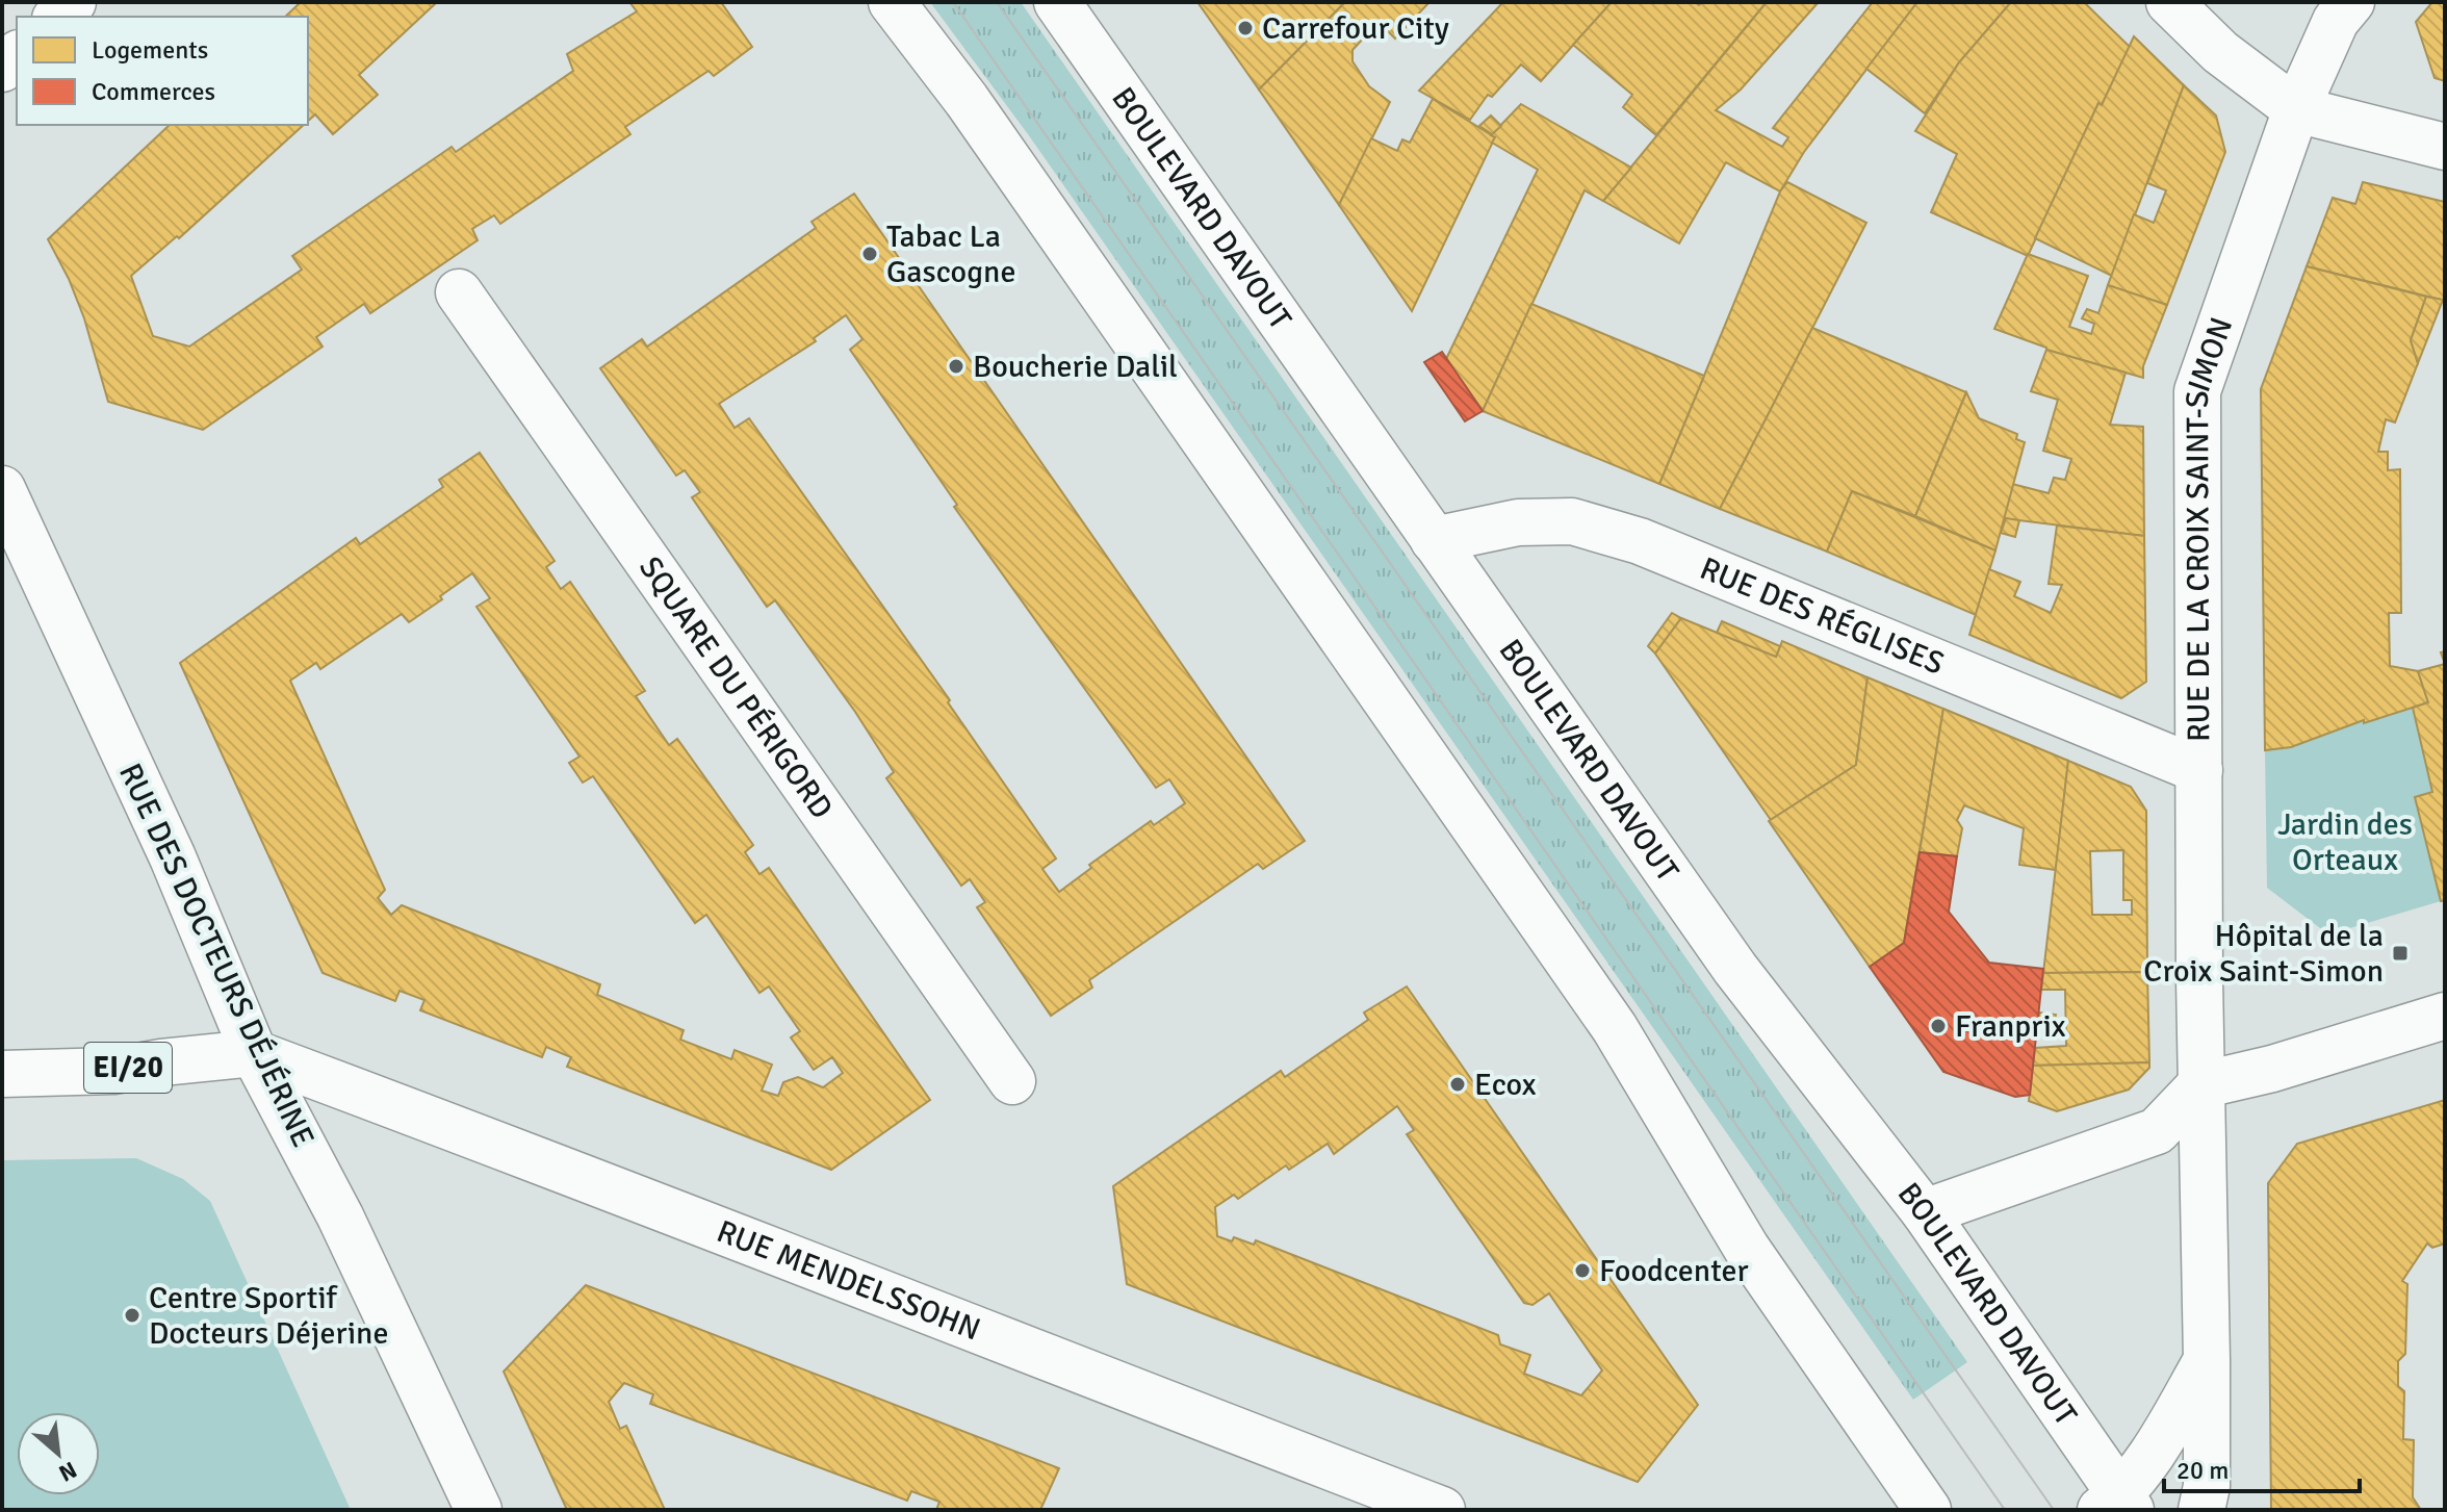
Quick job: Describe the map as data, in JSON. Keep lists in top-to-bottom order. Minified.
{"streets":{"main road":["BOULEVARD DAVOUT","RUE DE LA CROIX SAINT-SIMON","RUE DES RÉGLISES","SQUARE DU PÉRIGORD","RUE DES DOCTEURS DÉJÉRINE","EI/20","RUE MENDELSSOHN"]},"crossings":[["BOULEVARD DAVOUT","RUE DES RÉGLISES"],["RUE DE LA CROIX SAINT-SIMON","RUE DES RÉGLISES"],["RUE DES DOCTEURS DÉJÉRINE","EI/20"],["RUE DES DOCTEURS DÉJÉRINE","RUE MENDELSSOHN"],["EI/20","RUE MENDELSSOHN"]],"parks":["Jardin des Orteaux"],"places":{"other":["Carrefour City","Tabac La Gascogne","Boucherie Dalil","Franprix","Ecox","Foodcenter","Centre Sportif Docteurs Déjerine"],"transit":["Hôpital de la Croix Saint-Simon"]},"legend":["Logements","Commerces"],"scale_bar":"20 m","north":"bottom right"}
